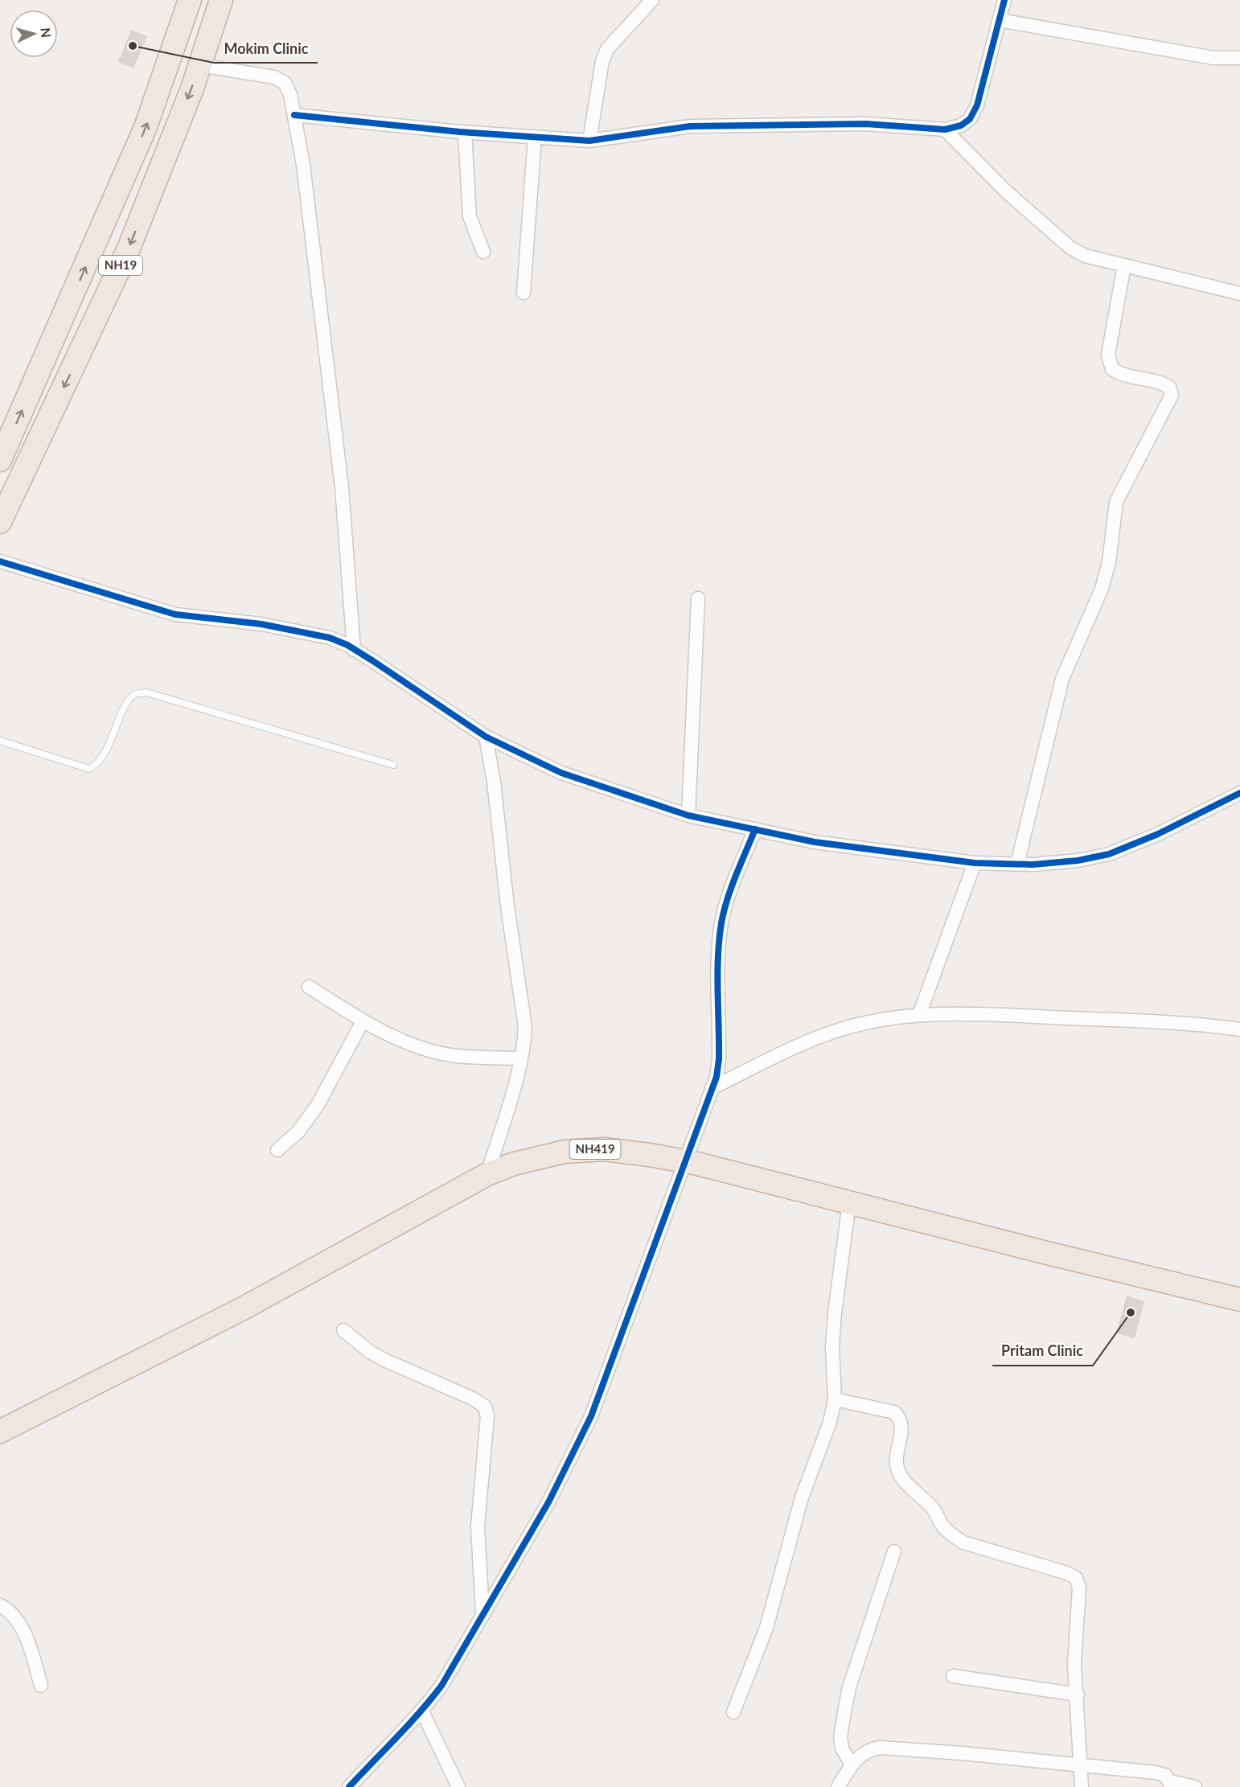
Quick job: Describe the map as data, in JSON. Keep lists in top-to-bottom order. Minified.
{"streets":{"highway":["NH19","NH419"]},"places":["Mokim Clinic","Pritam Clinic"],"north":"right"}
